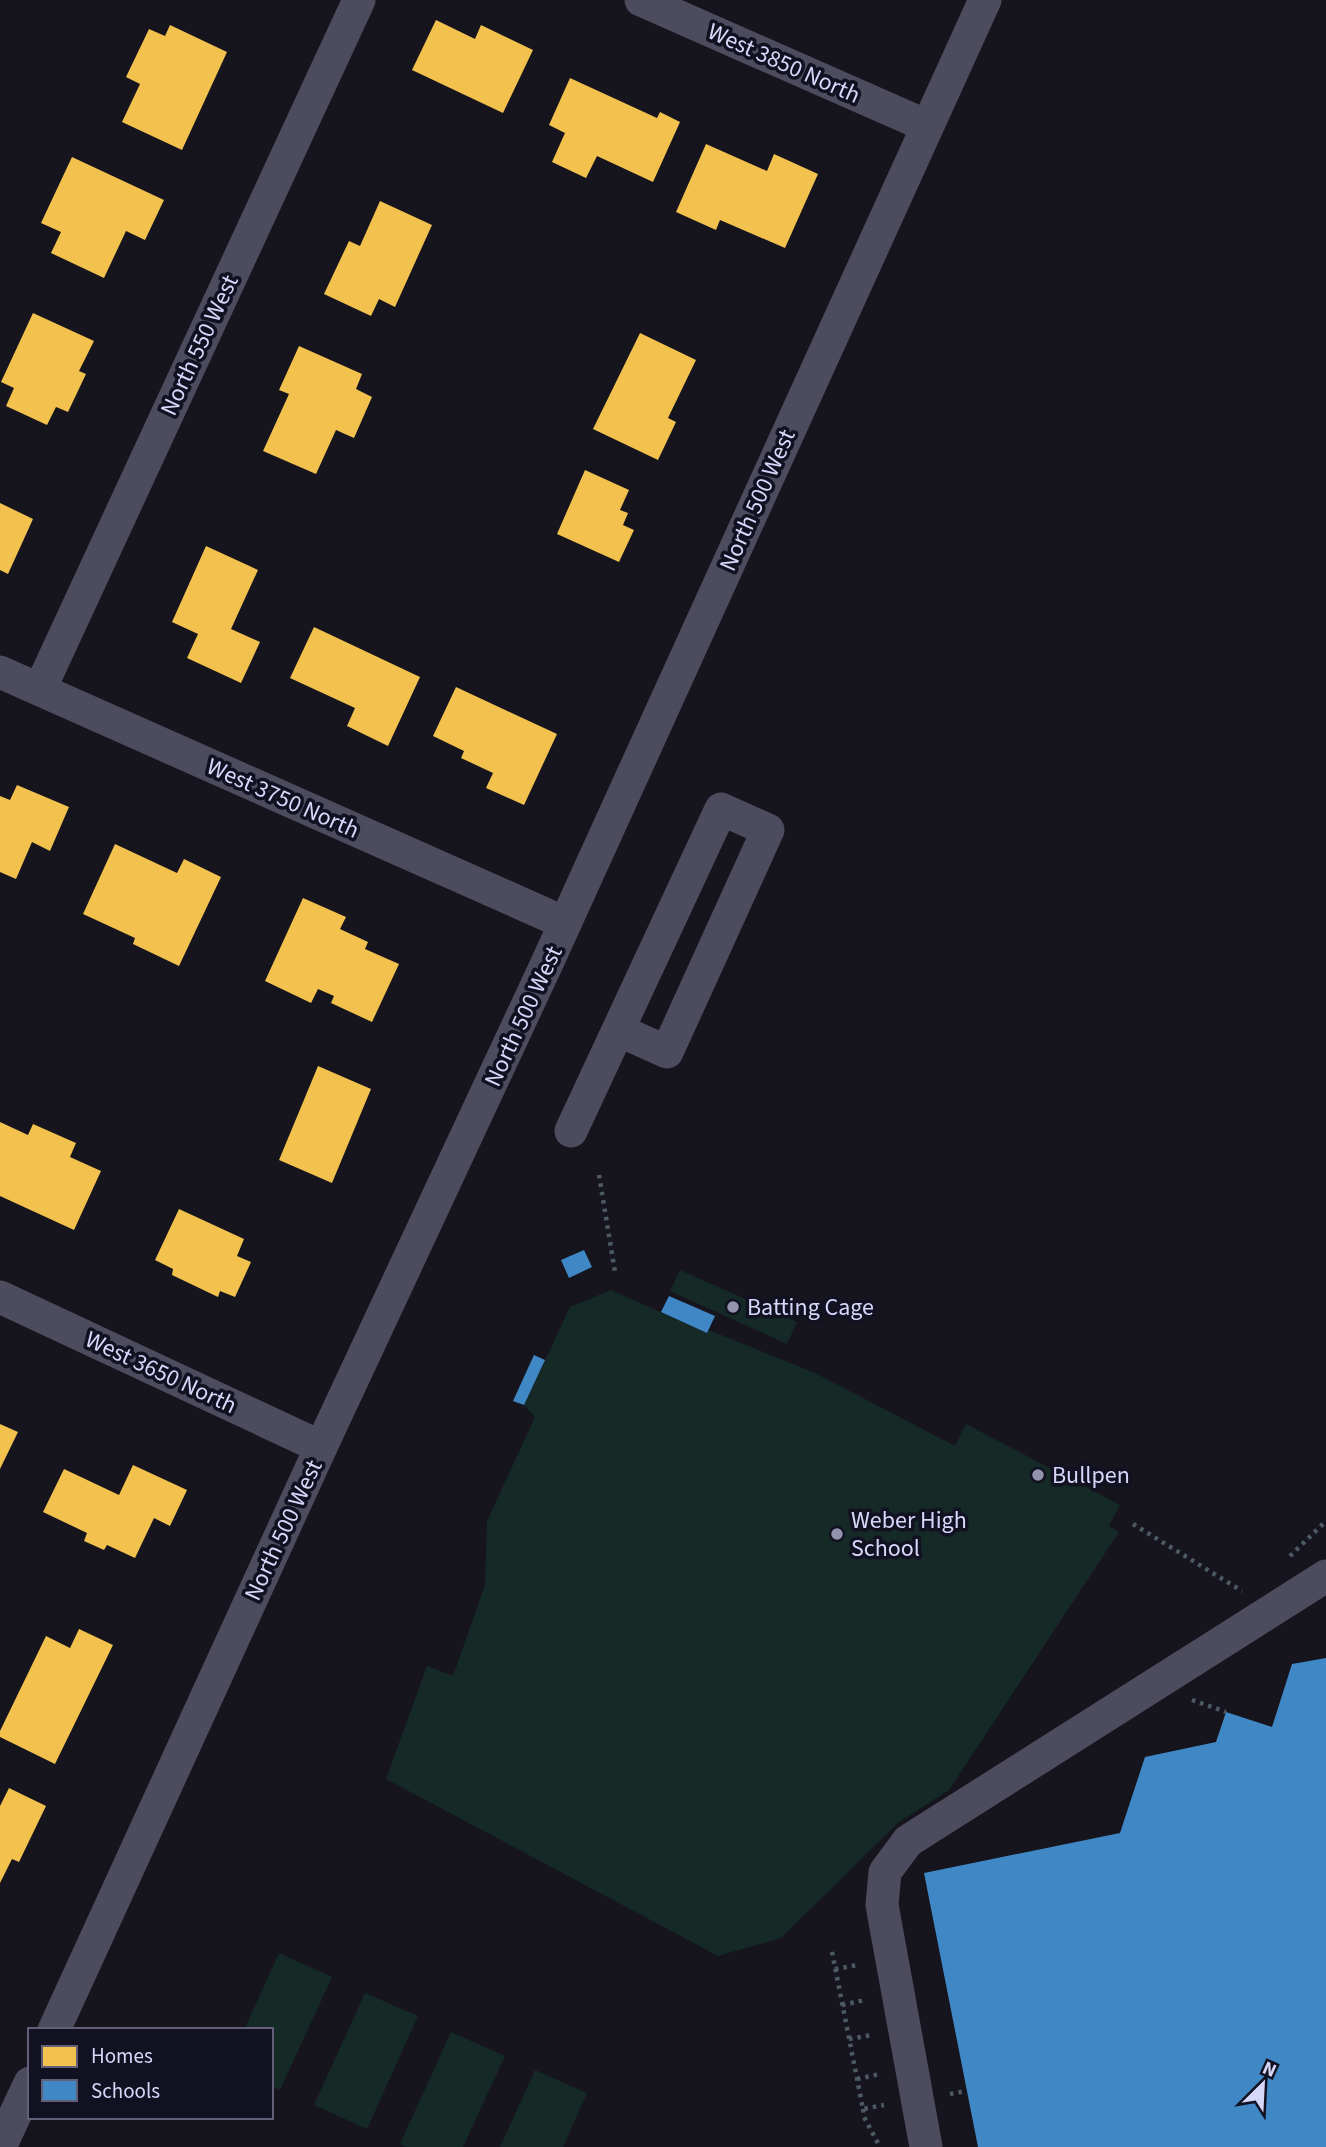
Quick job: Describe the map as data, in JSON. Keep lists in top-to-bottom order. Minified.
{"streets":{"street":["West 3850 North","North 550 West","North 500 West","West 3750 North","West 3650 North"]},"crossings":[["West 3850 North","North 500 West"],["North 550 West","West 3750 North"],["North 500 West","West 3750 North"],["North 500 West","West 3650 North"]],"places":["Batting Cage","Bullpen","Weber High School"],"legend":["Homes","Schools"],"north":"top right"}
